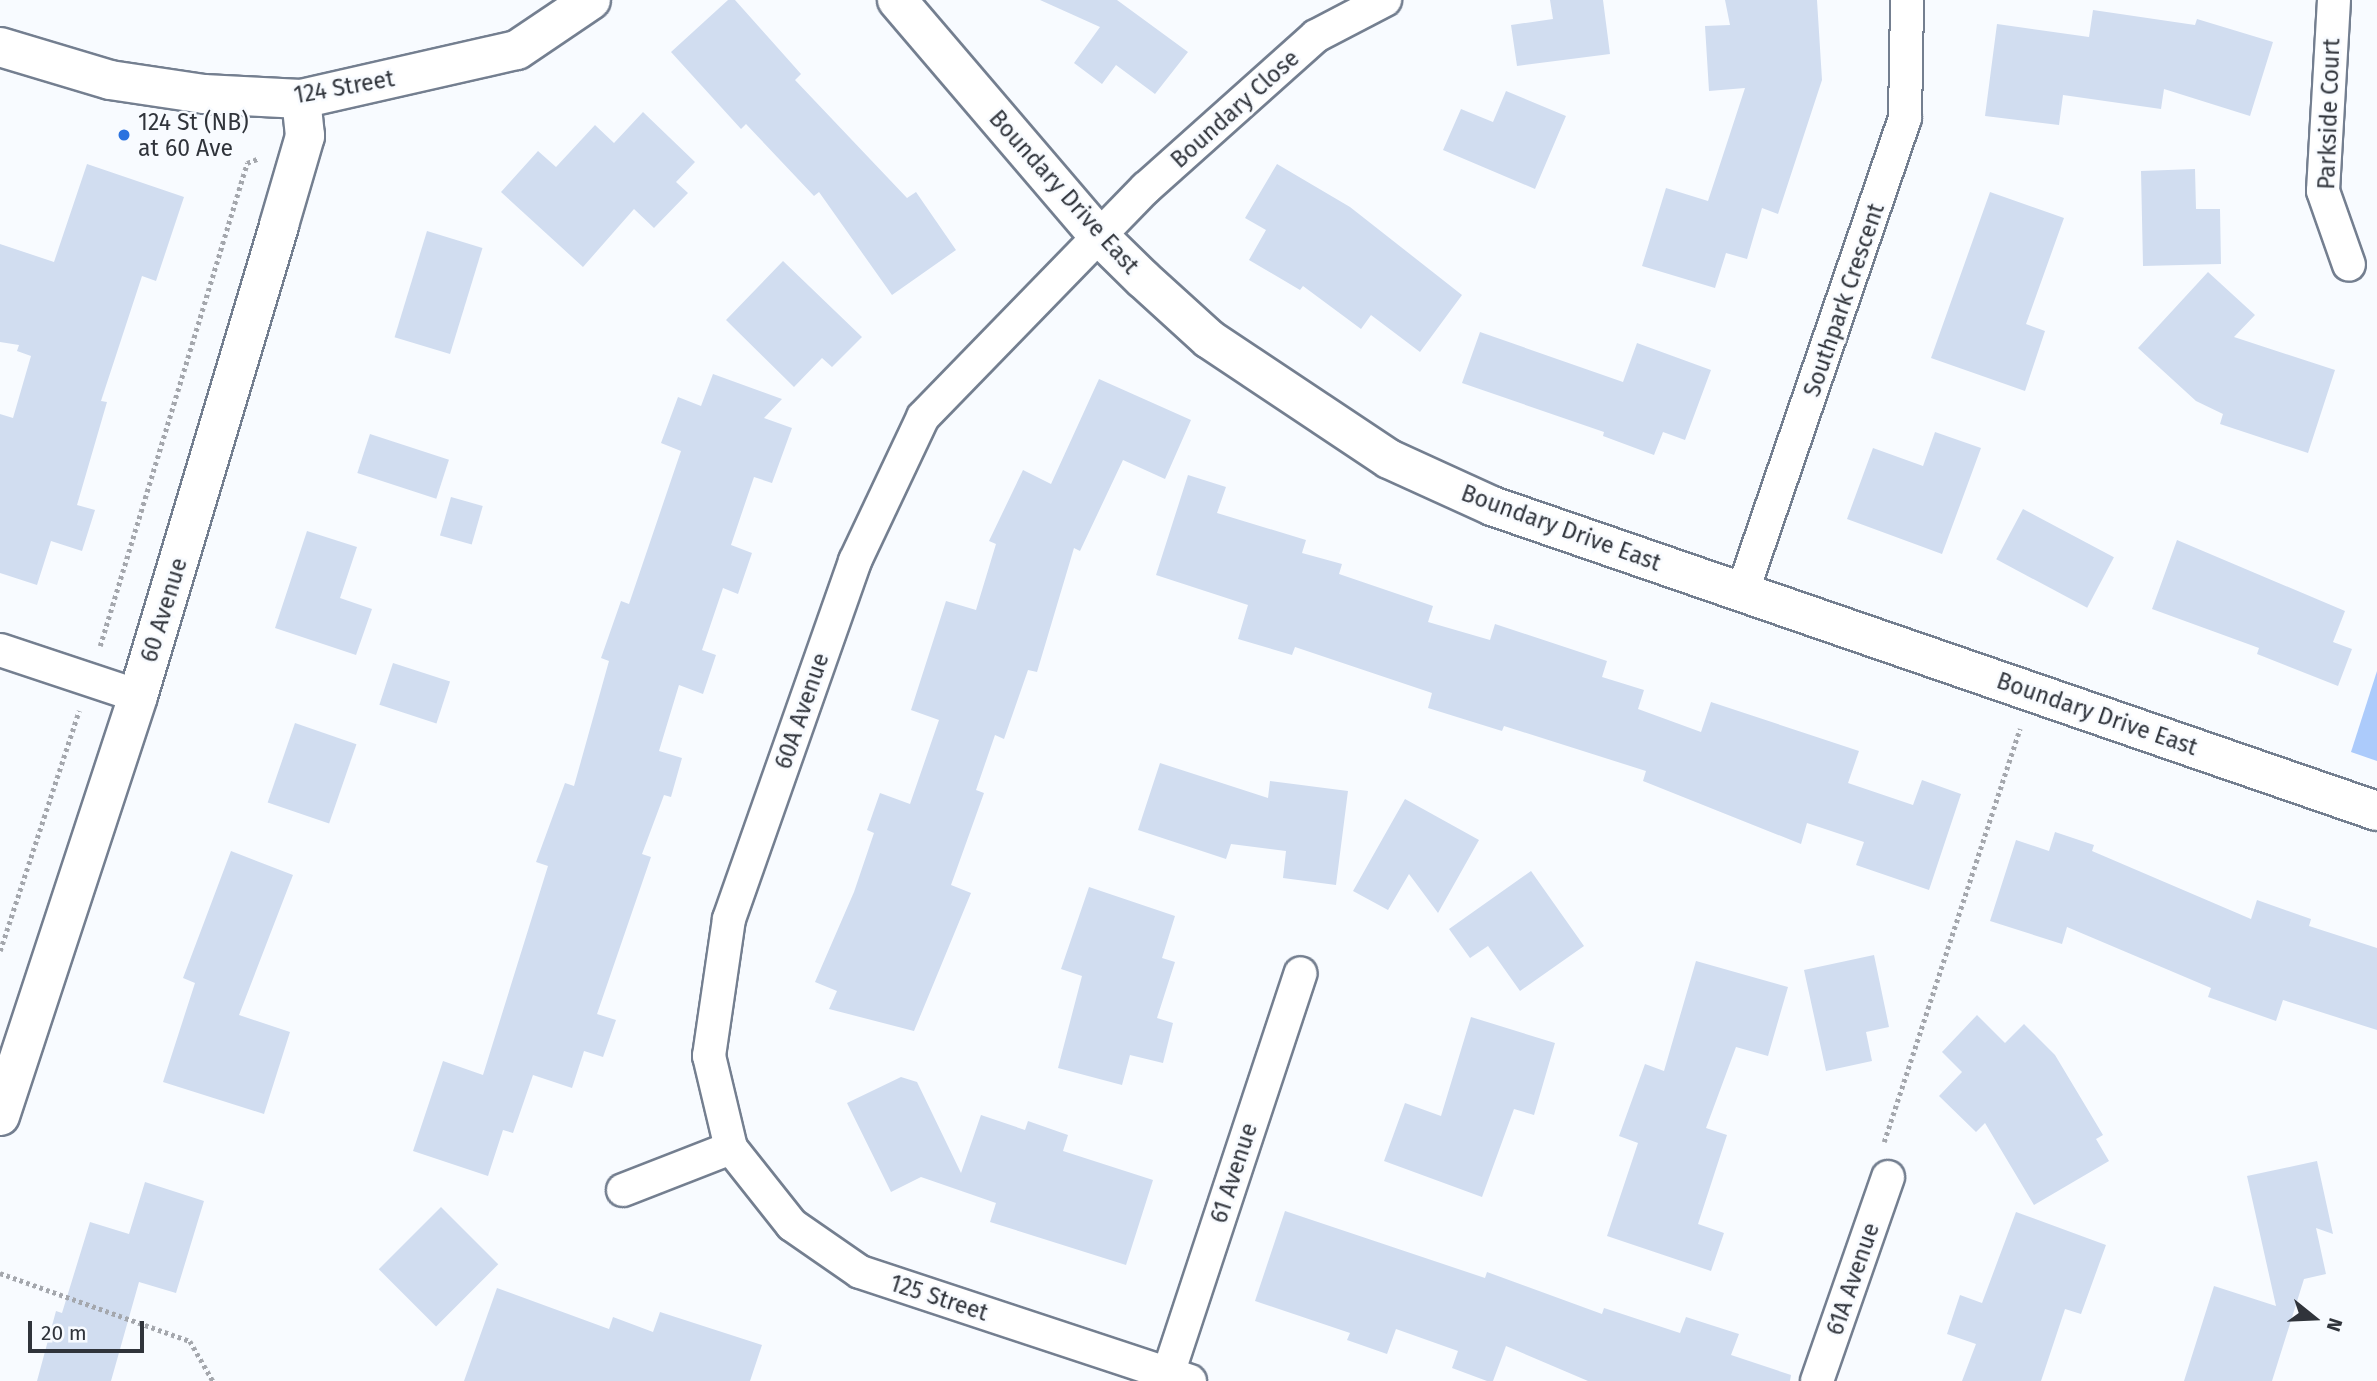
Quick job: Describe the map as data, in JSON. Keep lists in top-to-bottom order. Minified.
{"streets":{"street":["124 Street","Boundary Close","Parkside Court","Boundary Drive East","Southpark Crescent","60 Avenue","60A Avenue","61 Avenue","61A Avenue","125 Street"]},"crossings":[["124 Street","60 Avenue"],["Boundary Close","Boundary Drive East"],["Boundary Close","60A Avenue"],["Boundary Drive East","Southpark Crescent"],["Boundary Drive East","60A Avenue"],["60A Avenue","125 Street"],["61 Avenue","125 Street"]],"places":["124 St (NB) at 60 Ave"],"scale_bar":"20 m","north":"right"}
